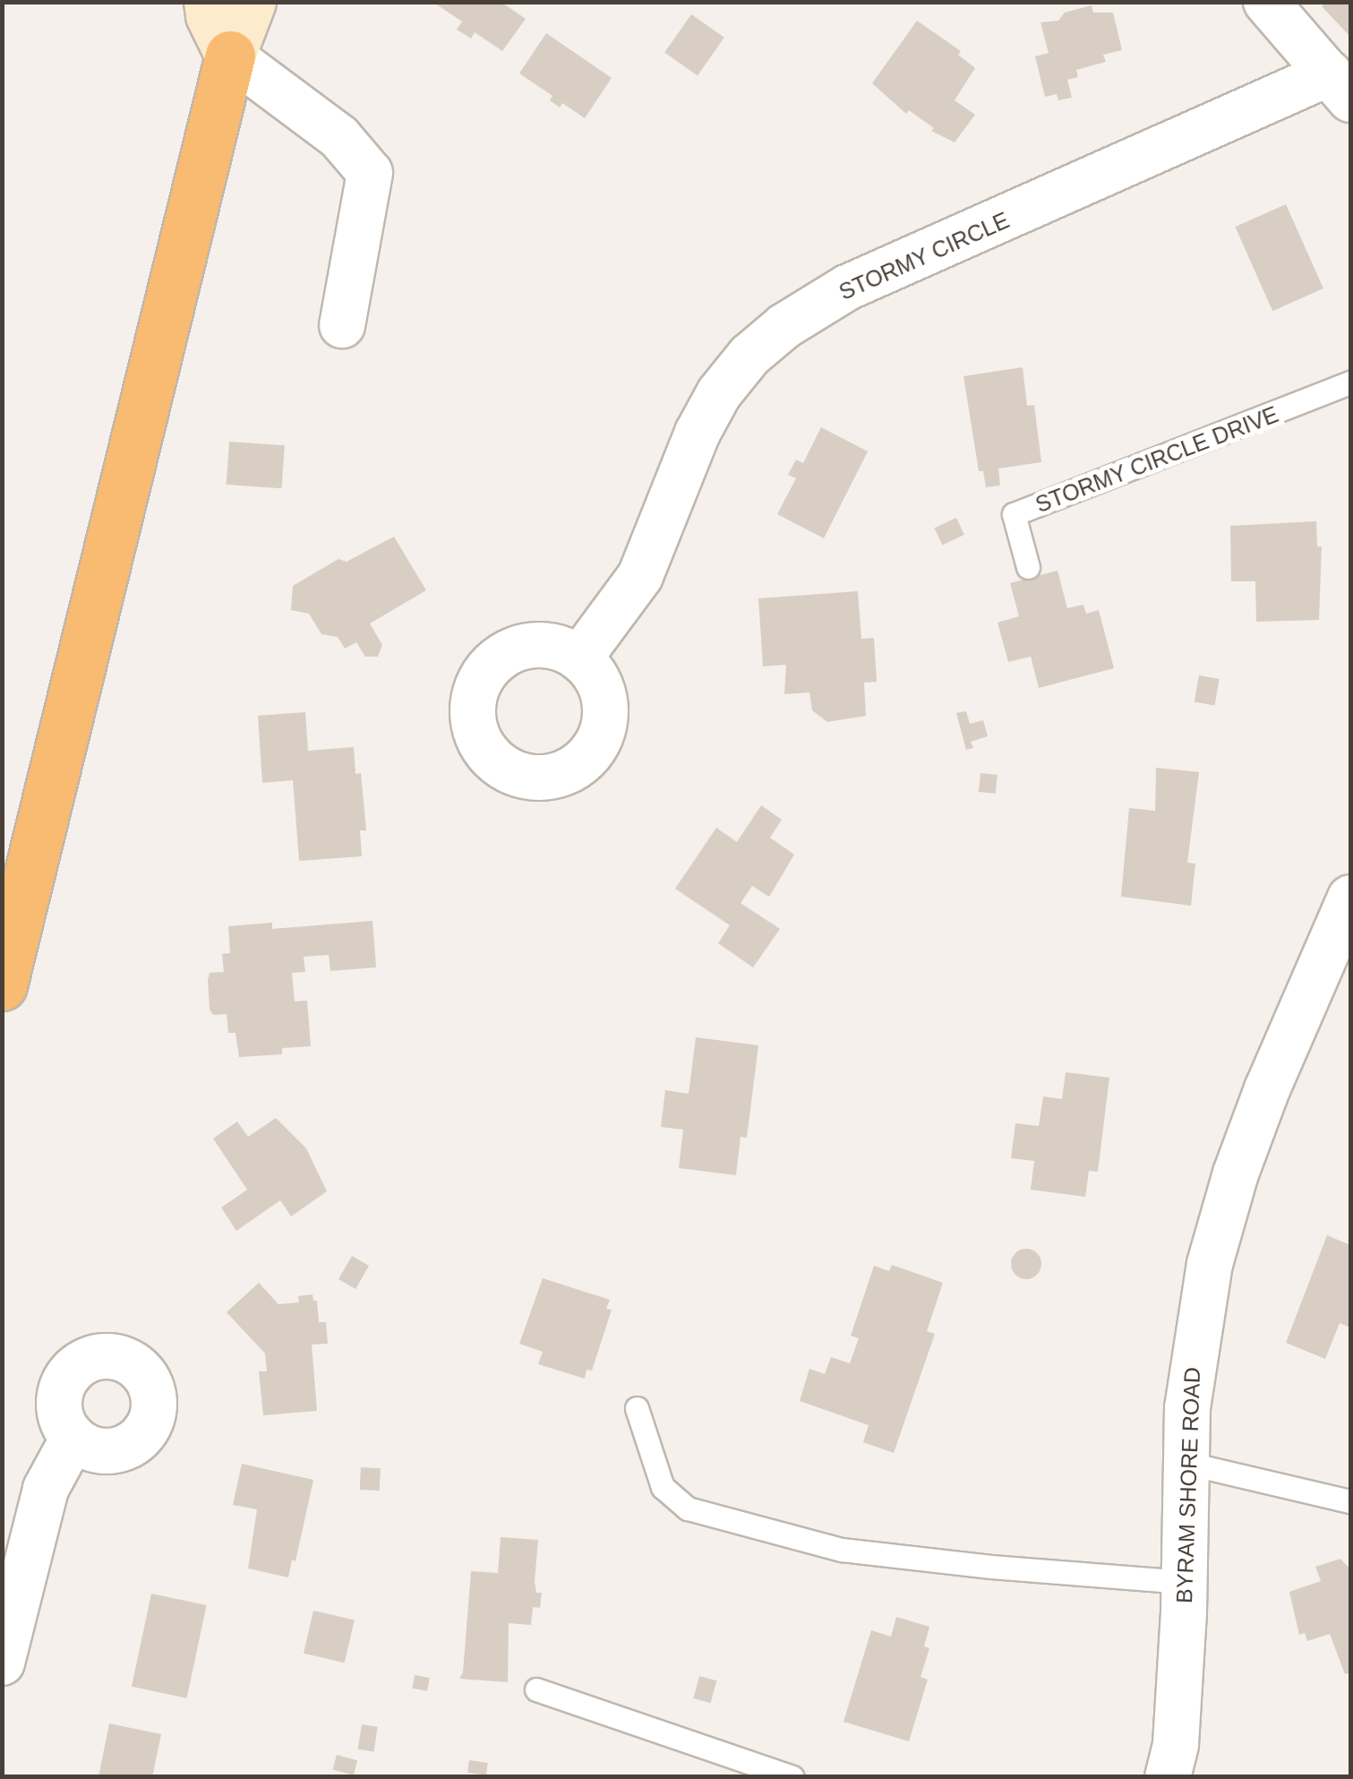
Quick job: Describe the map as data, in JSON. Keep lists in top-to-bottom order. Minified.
{"streets":{"street":["STORMY CIRCLE","BYRAM SHORE ROAD"],"lane":["STORMY CIRCLE DRIVE"]}}
